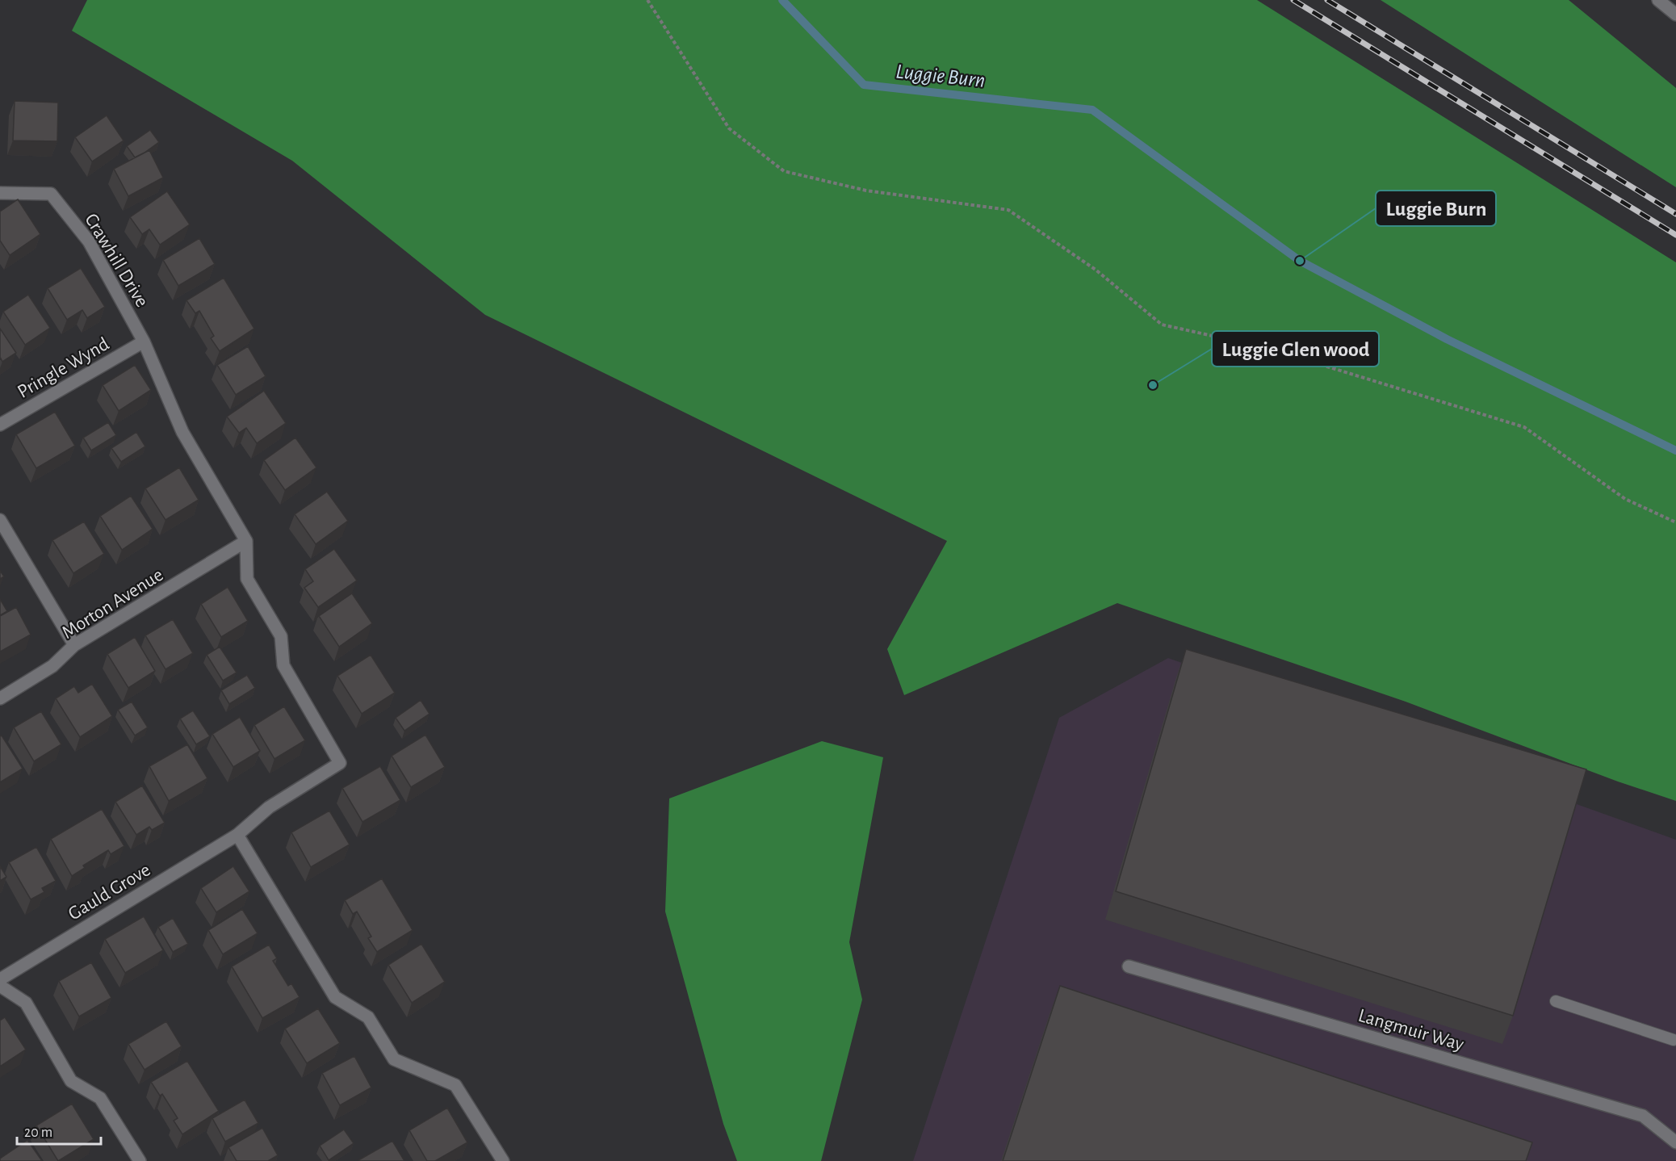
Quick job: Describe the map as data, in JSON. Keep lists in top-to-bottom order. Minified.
{"streets":{"street":["Crawhill Drive","Pringle Wynd","Morton Avenue","Gauld Grove","Langmuir Way"]},"crossings":[["Crawhill Drive","Pringle Wynd"],["Morton Avenue","Gauld Grove"]],"water":["Luggie Burn"],"places":["Luggie Burn","Luggie Glen wood"],"scale_bar":"20 m"}
